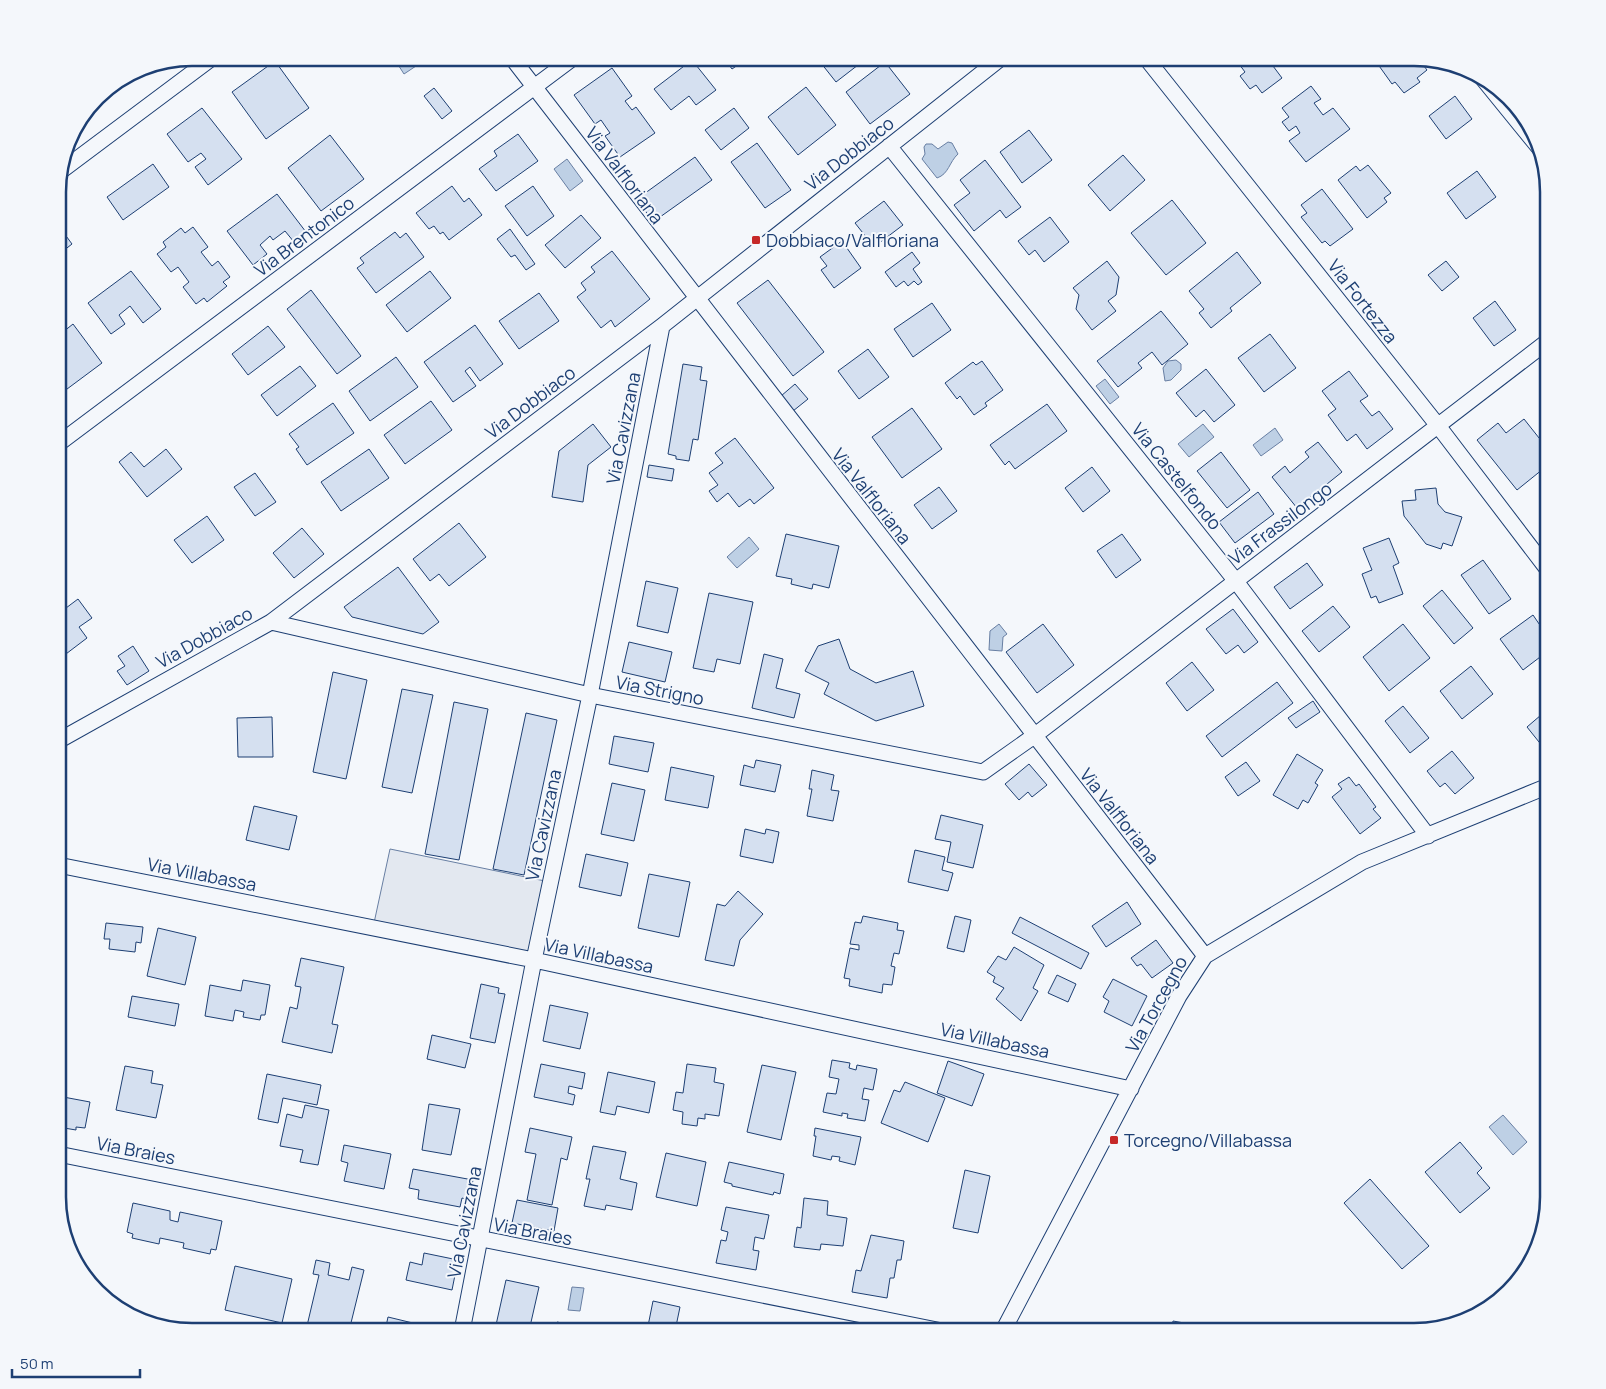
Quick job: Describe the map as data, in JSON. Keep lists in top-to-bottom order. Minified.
{"streets":{"street":["Via Dobbiaco","Via Valfloriana","Via Brentonico","Via Fortezza","Via Cavizzana","Via Castelfondo","Via Frassilongo","Via Strigno","Via Villabassa","Via Torcegno","Via Braies"]},"crossings":[["Via Dobbiaco","Via Valfloriana"],["Via Dobbiaco","Via Cavizzana"],["Via Dobbiaco","Via Castelfondo"],["Via Dobbiaco","Via Strigno"],["Via Valfloriana","Via Brentonico"],["Via Valfloriana","Via Frassilongo"],["Via Valfloriana","Via Strigno"],["Via Valfloriana","Via Torcegno"],["Via Fortezza","Via Frassilongo"],["Via Cavizzana","Via Strigno"],["Via Cavizzana","Via Villabassa"],["Via Cavizzana","Via Braies"],["Via Castelfondo","Via Frassilongo"],["Via Castelfondo","Via Torcegno"],["Via Frassilongo","Via Strigno"],["Via Villabassa","Via Torcegno"]],"places":{"transit":["Dobbiaco/Valfloriana","Torcegno/Villabassa"]},"scale_bar":"50 m"}
